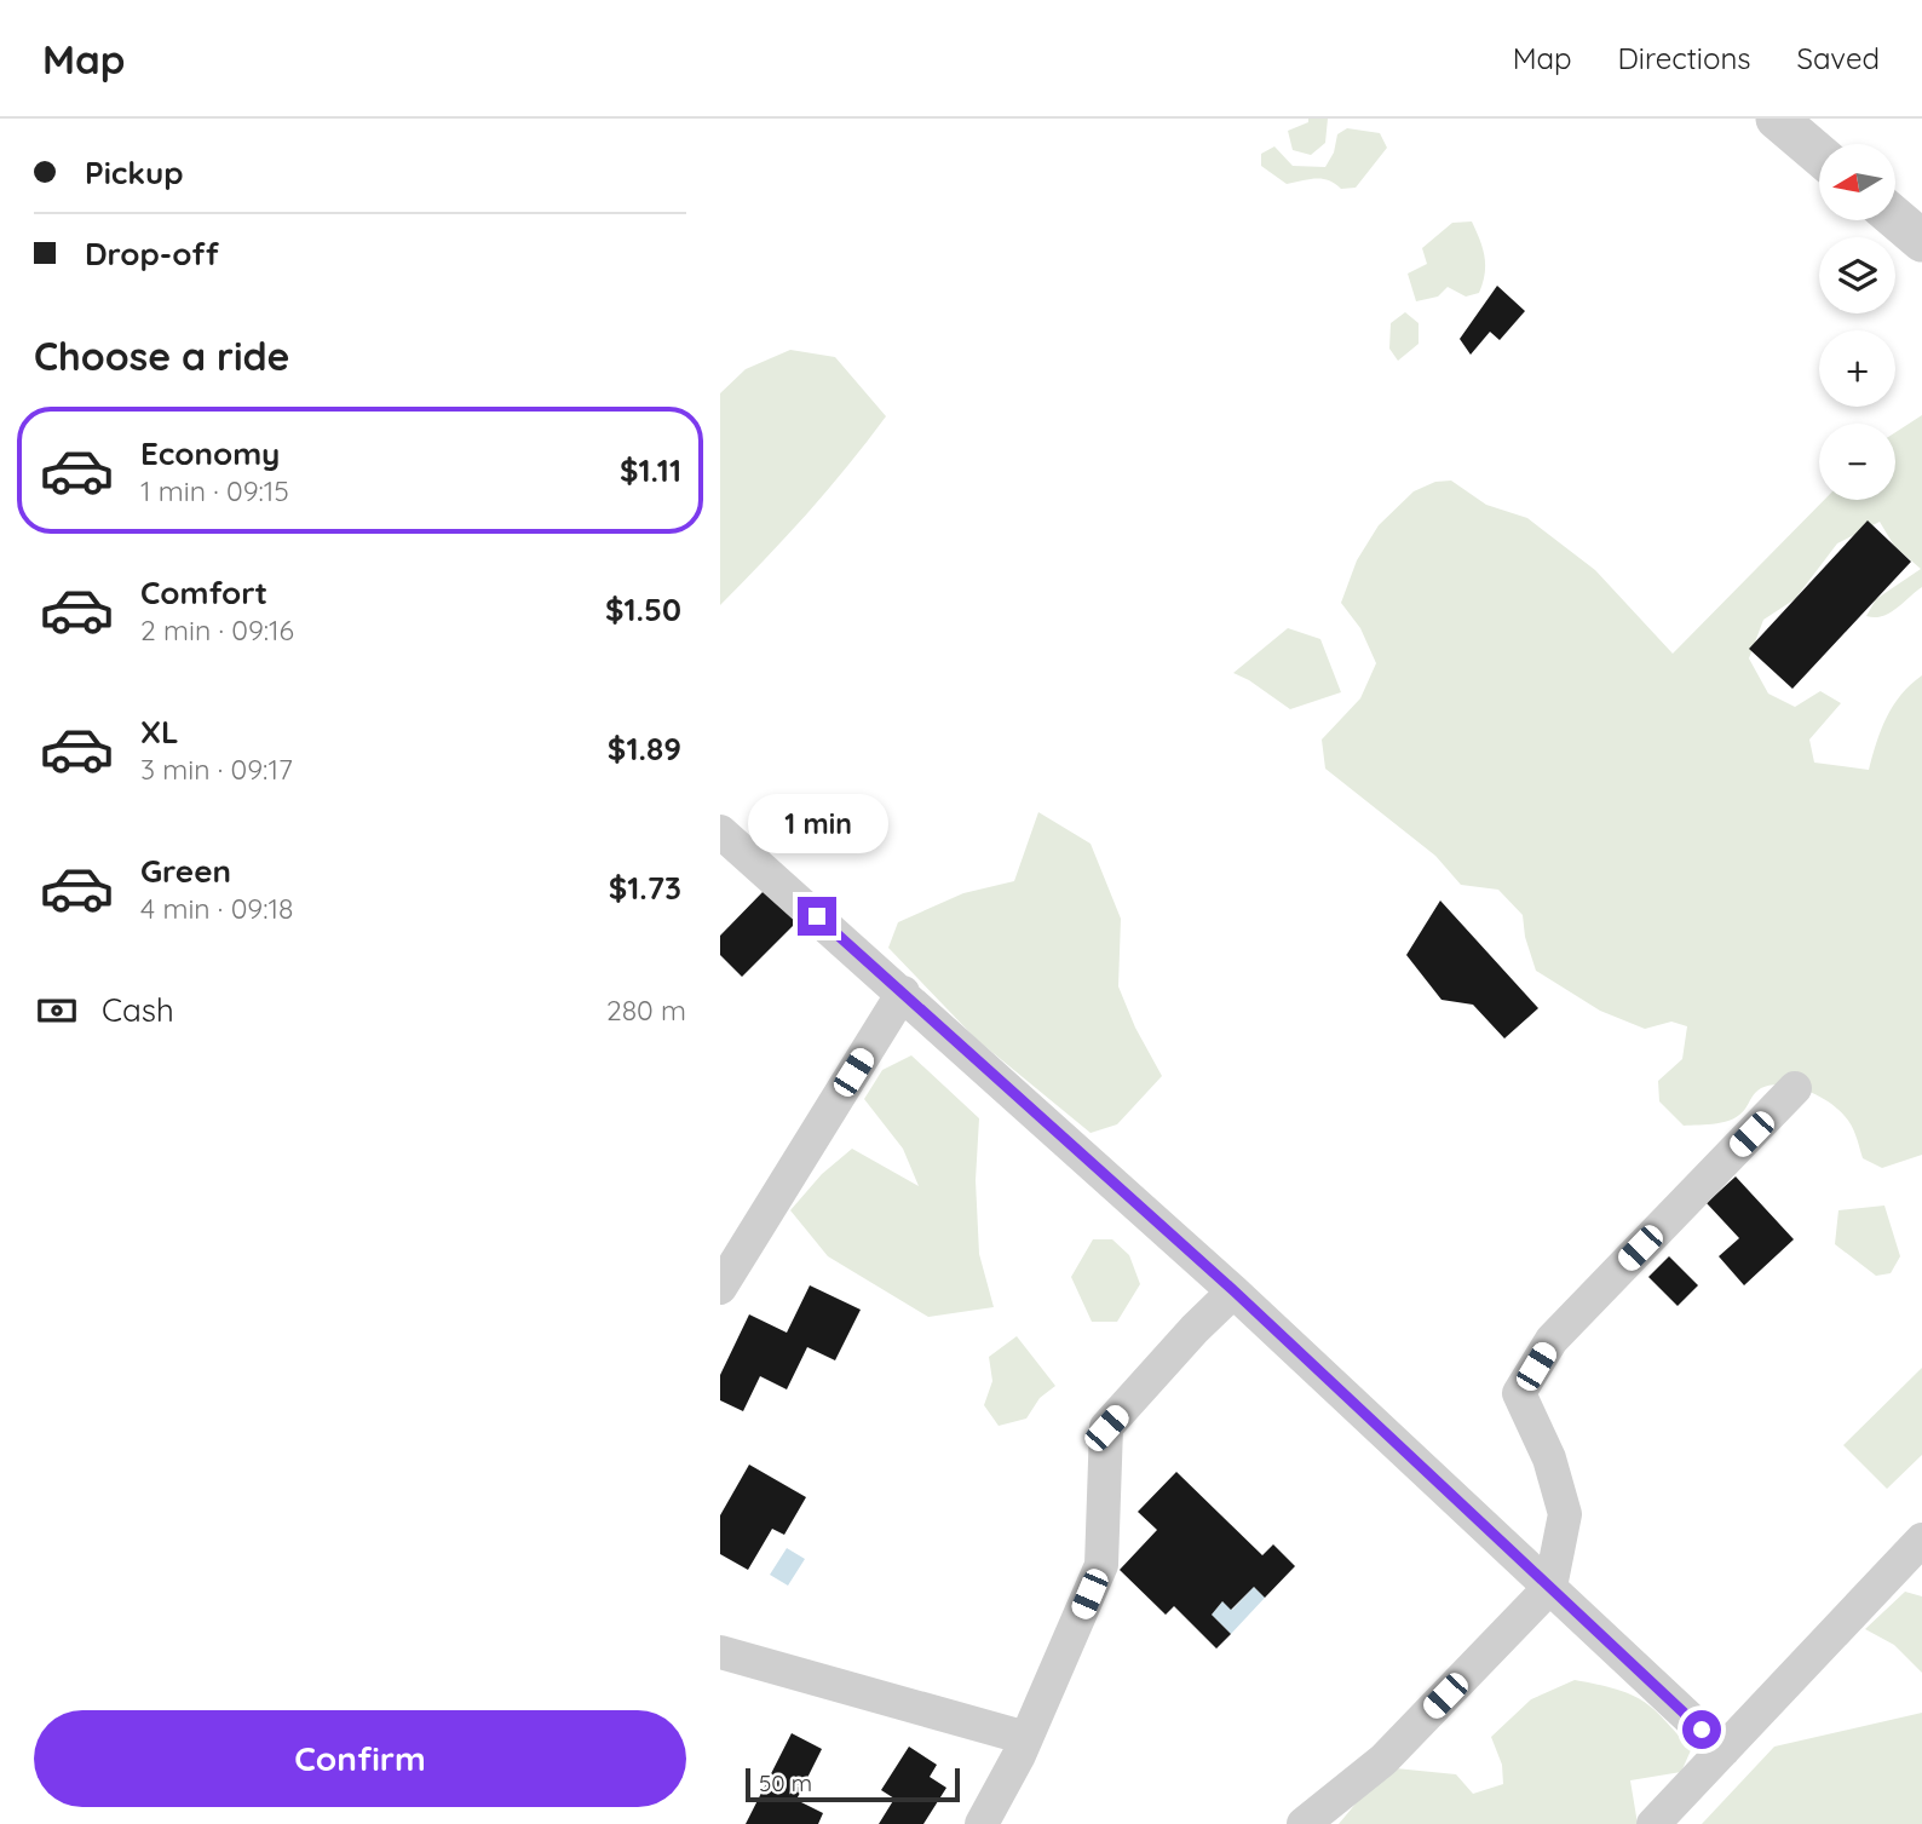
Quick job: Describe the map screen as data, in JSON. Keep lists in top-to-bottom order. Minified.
{"scale_bar":"50 m","north":"left","page":{"header":"Map","nav":["Map","Directions","Saved"],"banner":["Pickup","Drop-off"],"map_buttons":["+","−"],"heading":"Choose a ride","list":[{"name":"Economy","note":"1 min · 09:15","value":"$1.11"},{"name":"Comfort","note":"2 min · 09:16","value":"$1.50"},{"name":"XL","note":"3 min · 09:17","value":"$1.89"},{"name":"Green","note":"4 min · 09:18","value":"$1.73"}],"bubble":"1 min","pay":["Cash","280 m"],"buttons":"Confirm","scale":"50 m"}}
